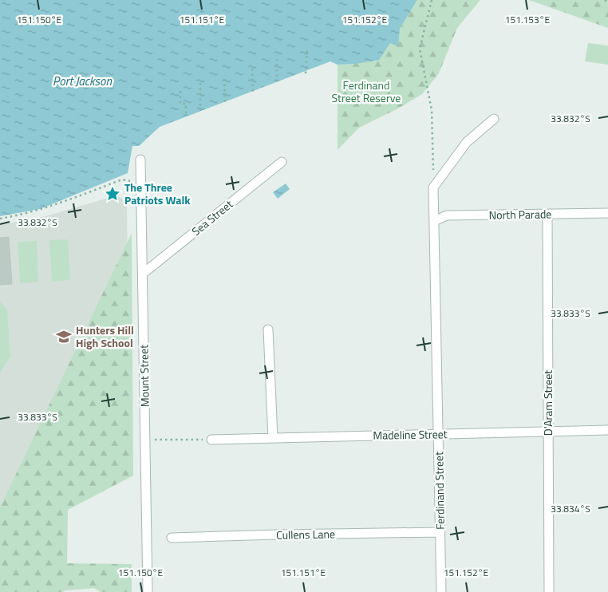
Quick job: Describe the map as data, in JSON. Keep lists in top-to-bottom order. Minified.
{"streets":{"street":["North Parade","Sea Street","Mount Street","D'Aram Street","Madeline Street","Ferdinand Street","Cullens Lane"]},"crossings":[["North Parade","D'Aram Street"],["North Parade","Ferdinand Street"],["Sea Street","Mount Street"],["D'Aram Street","Madeline Street"],["Madeline Street","Ferdinand Street"],["Ferdinand Street","Cullens Lane"]],"water":["Port Jackson"],"parks":["Ferdinand Street Reserve"],"places":{"place":["The Three Patriots Walk"],"school or university":["Hunters Hill High School"]},"coordinates":["151.150°E","151.151°E","151.152°E","151.153°E","33.832°S","33.833°S","33.834°S"]}
